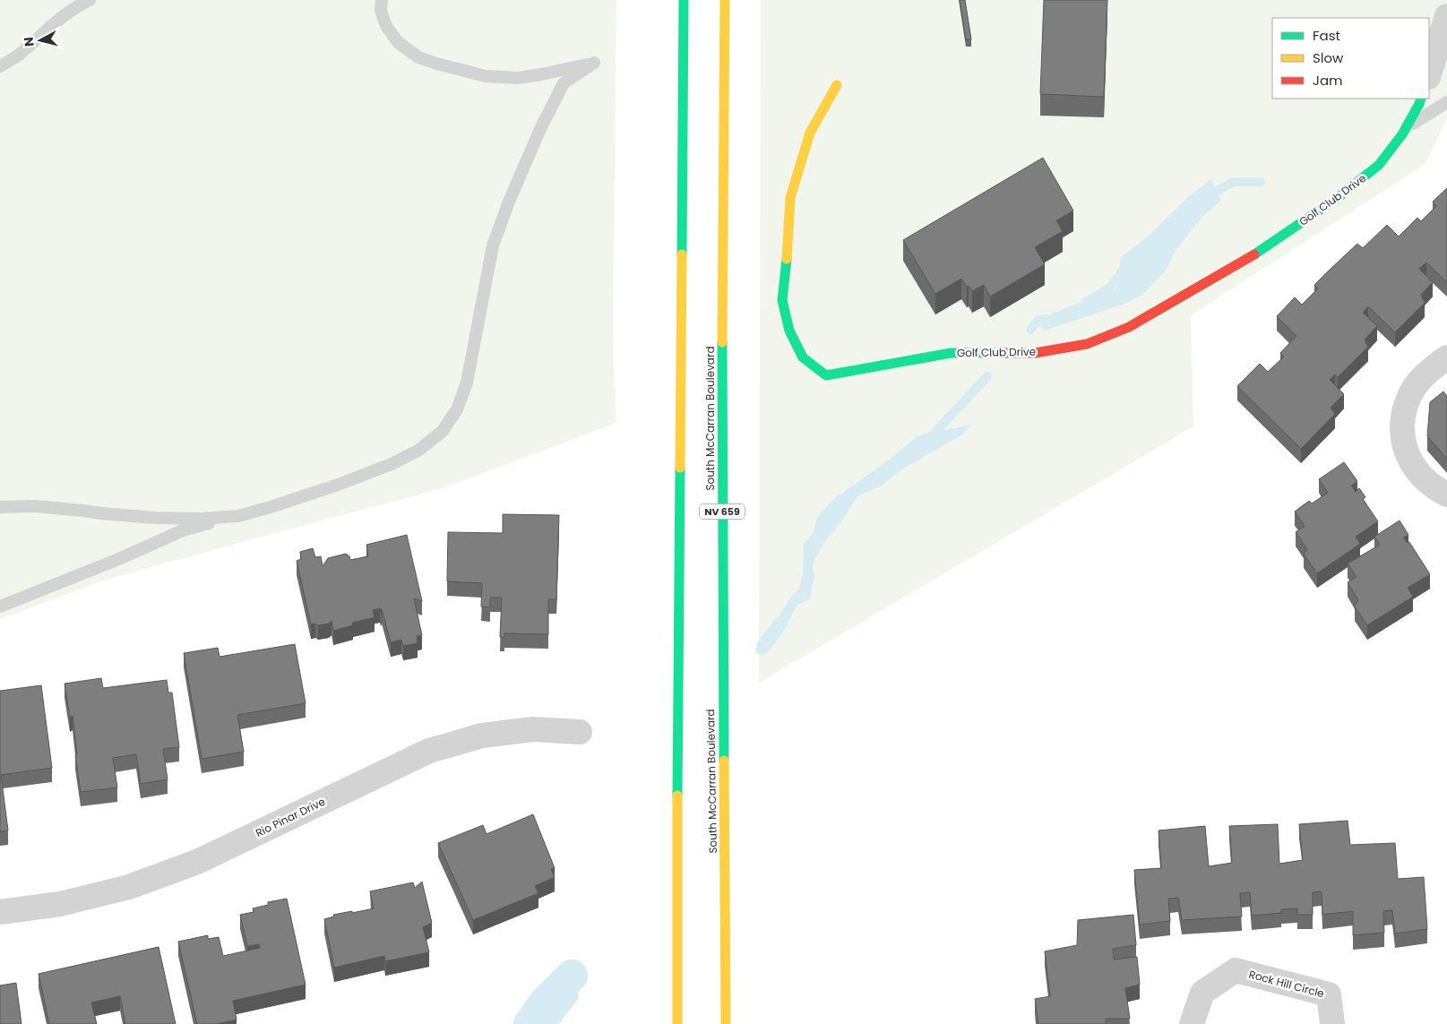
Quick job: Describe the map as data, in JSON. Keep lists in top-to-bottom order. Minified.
{"streets":{"main road":["Golf Club Drive","South McCarran Boulevard","NV 659"],"street":["Rio Pinar Drive","Rock Hill Circle"]},"legend":["Fast","Slow","Jam"],"north":"left"}
